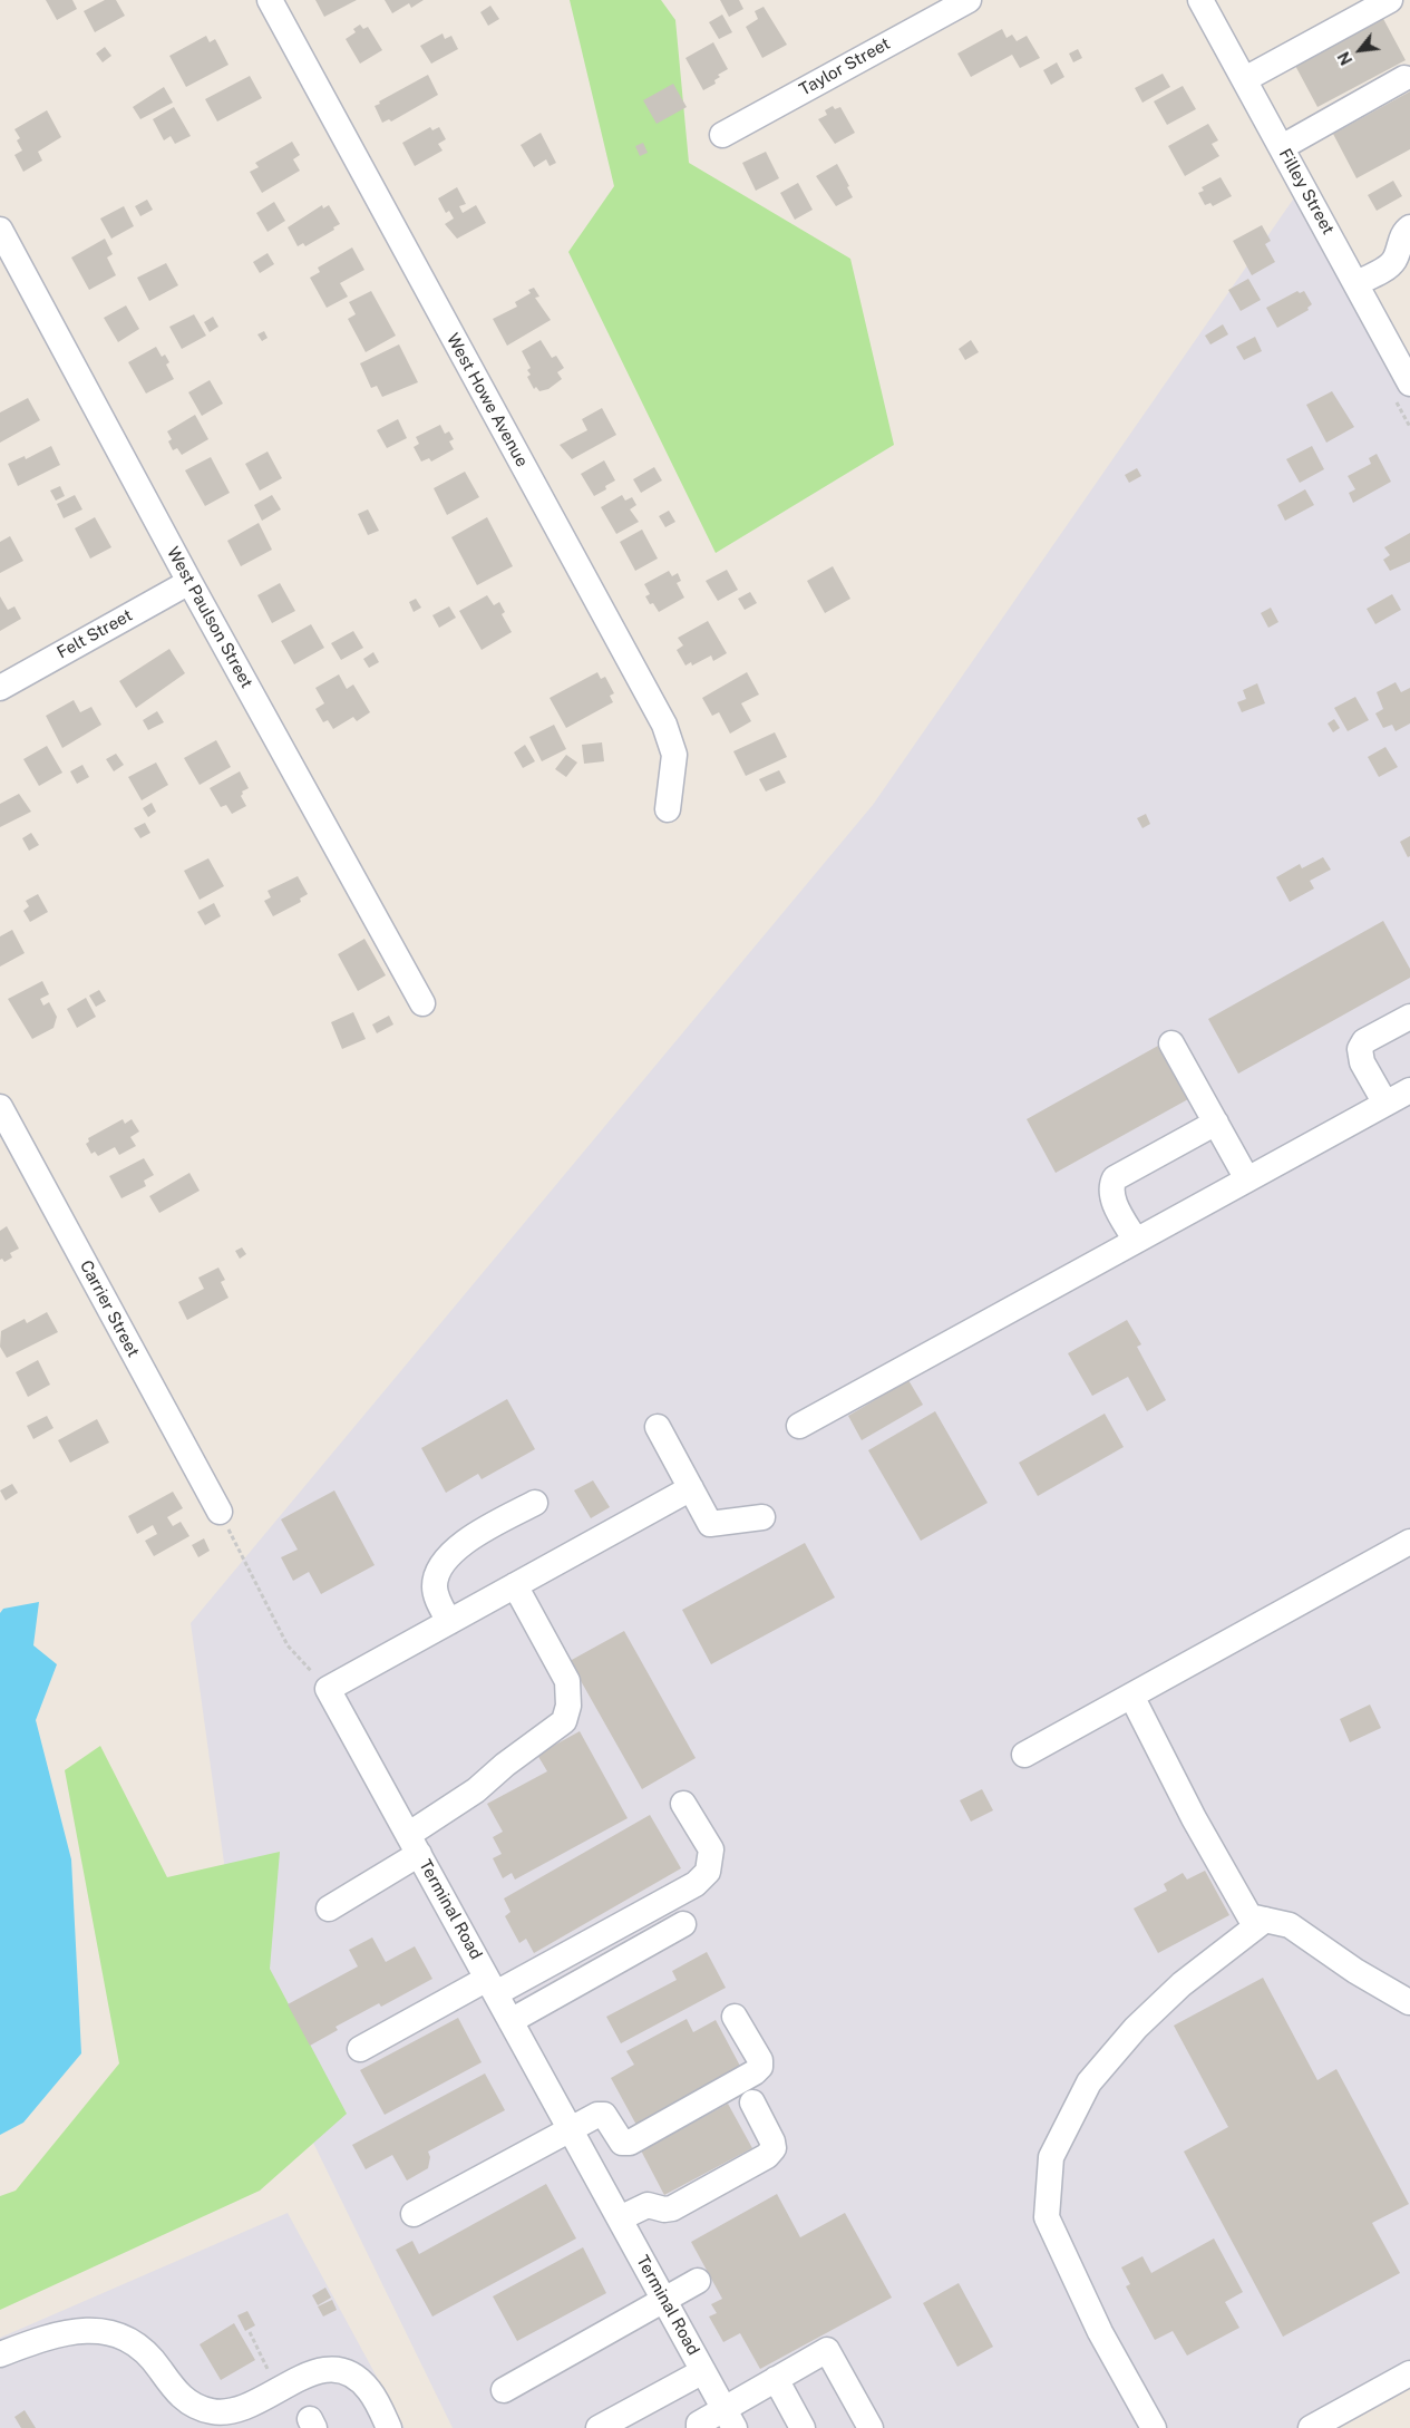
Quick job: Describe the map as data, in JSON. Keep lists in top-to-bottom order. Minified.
{"streets":{"street":["Taylor Street","Filley Street","West Howe Avenue","West Paulson Street","Felt Street","Carrier Street","Terminal Road"]},"crossings":[["West Paulson Street","Felt Street"]],"north":"bottom left"}
